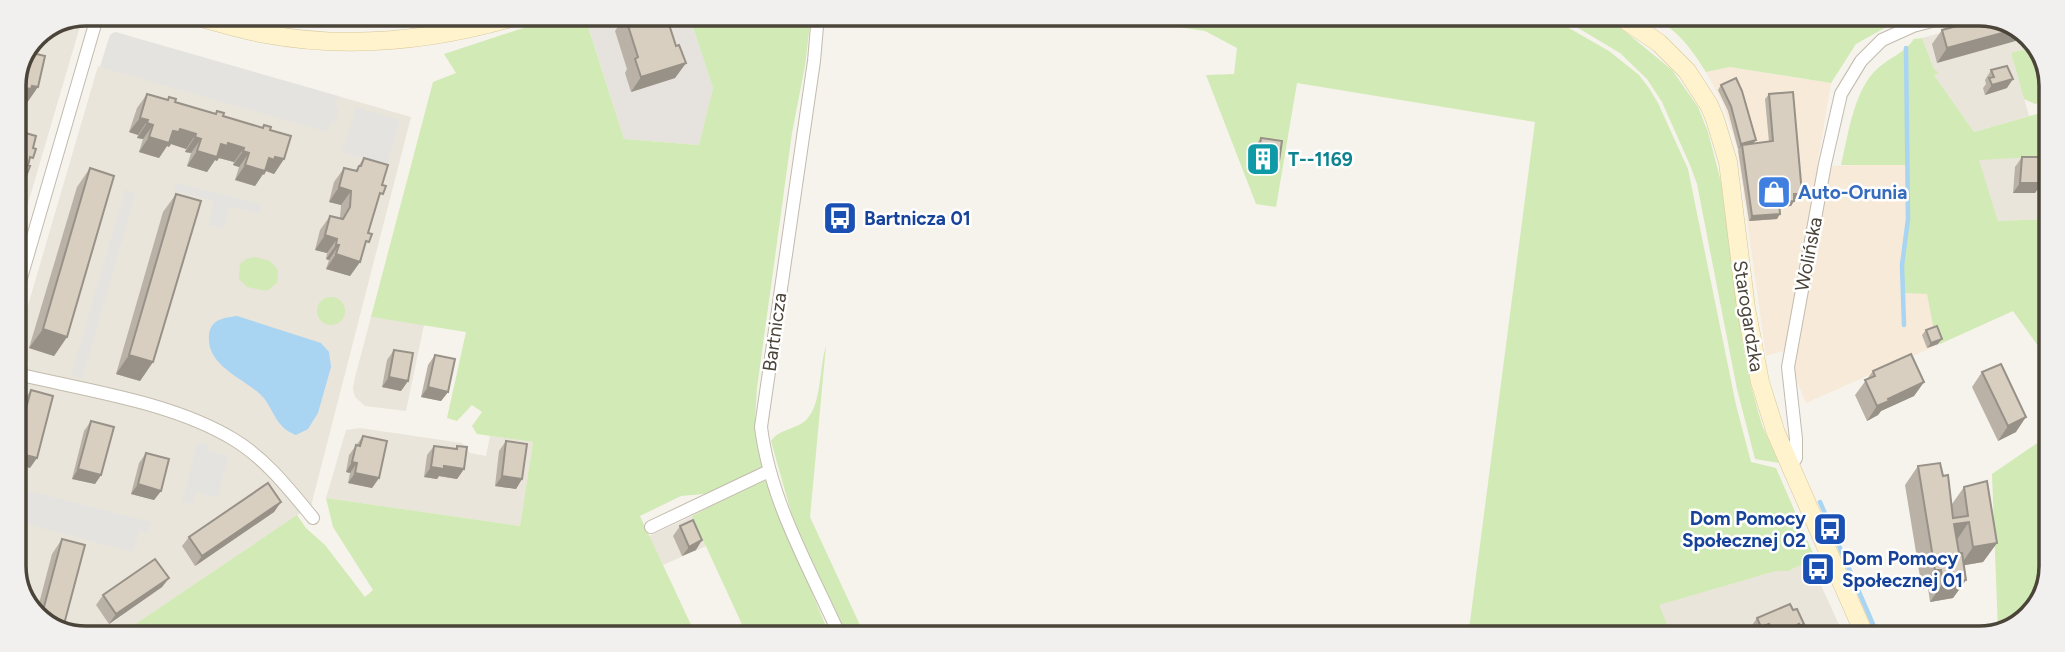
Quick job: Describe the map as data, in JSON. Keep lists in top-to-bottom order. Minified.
{"streets":{"main road":["Starogardzka"],"street":["Wolińska","Bartnicza"]},"crossings":[["Wolińska","Starogardzka"]],"places":{"building":["T--1169"],"shop":["Auto-Orunia"],"bus stop":["Bartnicza 01","Dom Pomocy Społecznej 02","Dom Pomocy Społecznej 01"]}}
